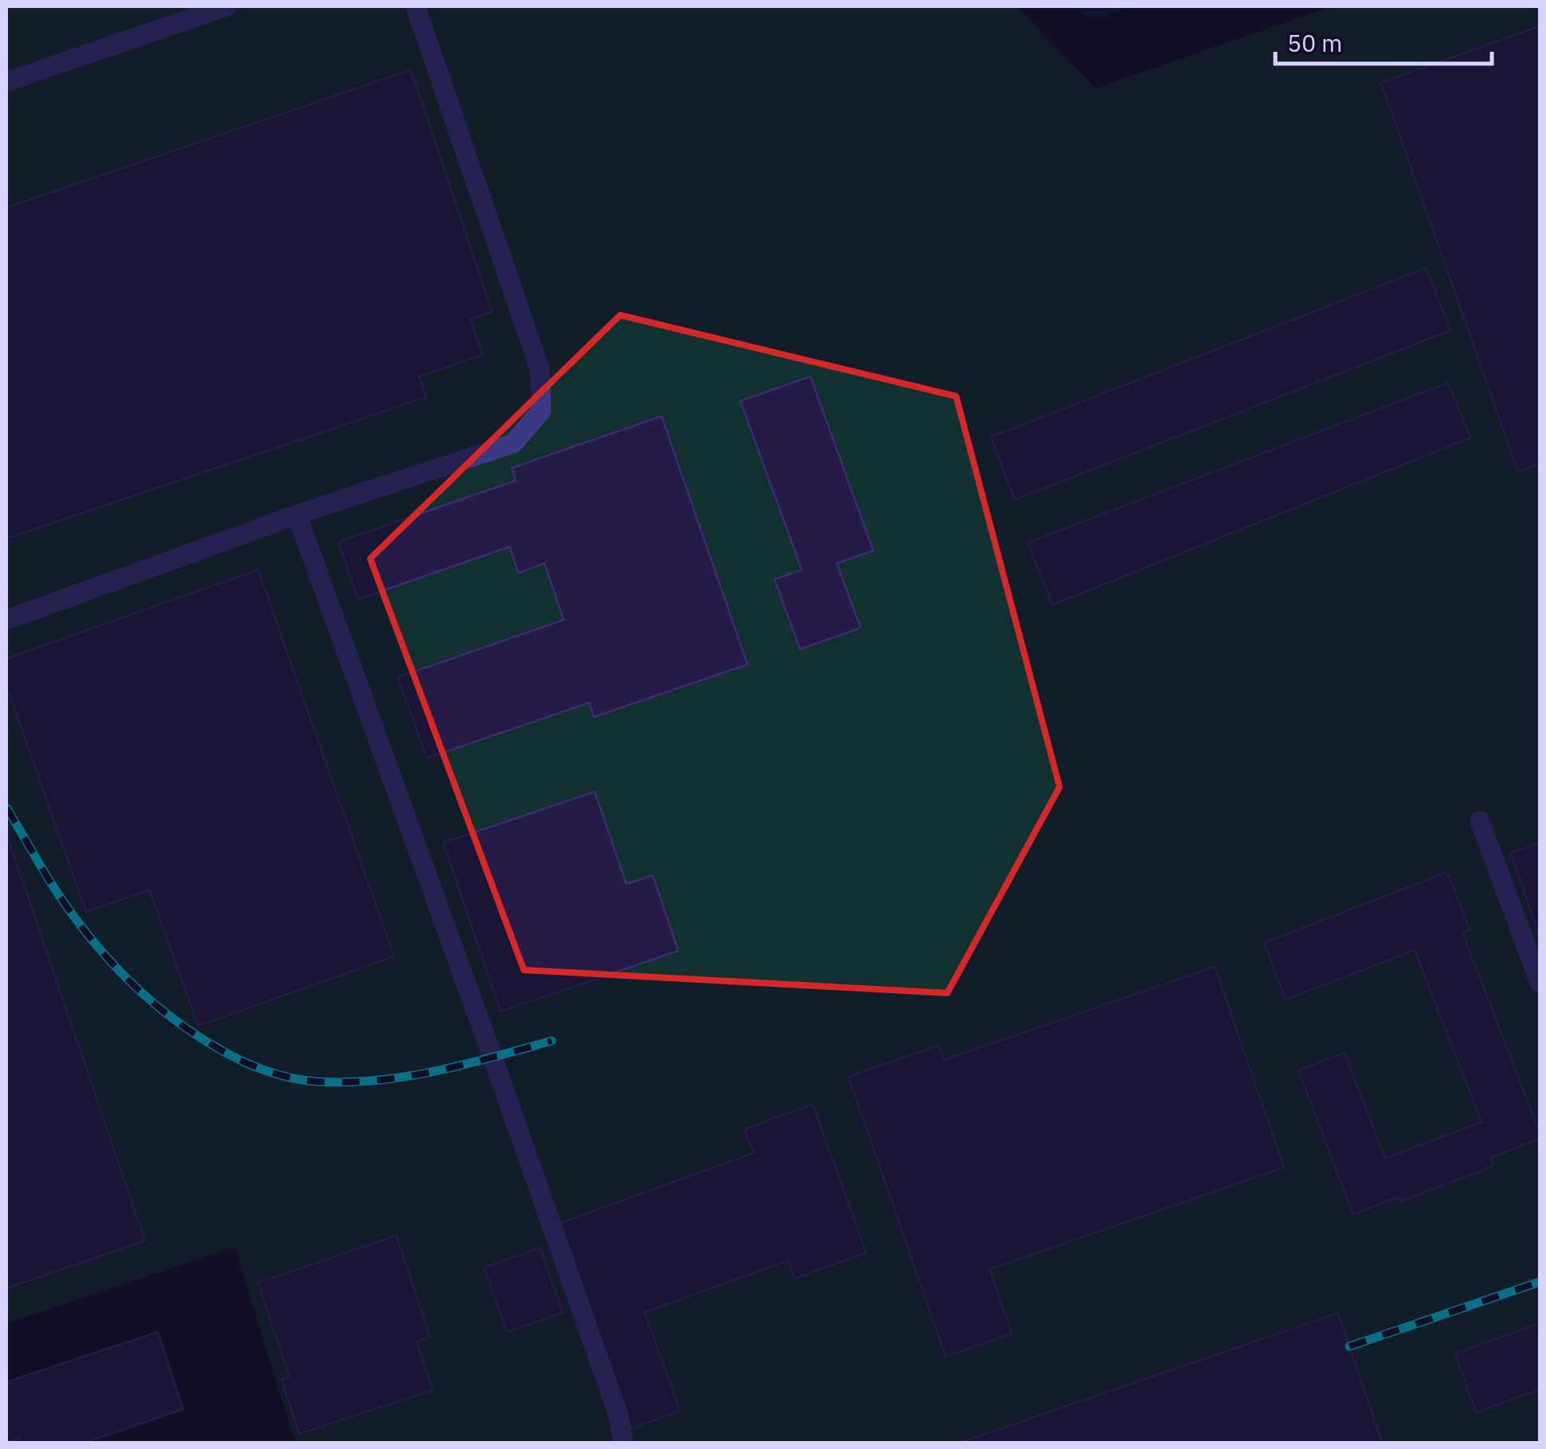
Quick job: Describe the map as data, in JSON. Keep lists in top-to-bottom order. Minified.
{"scale_bar":"50 m"}
